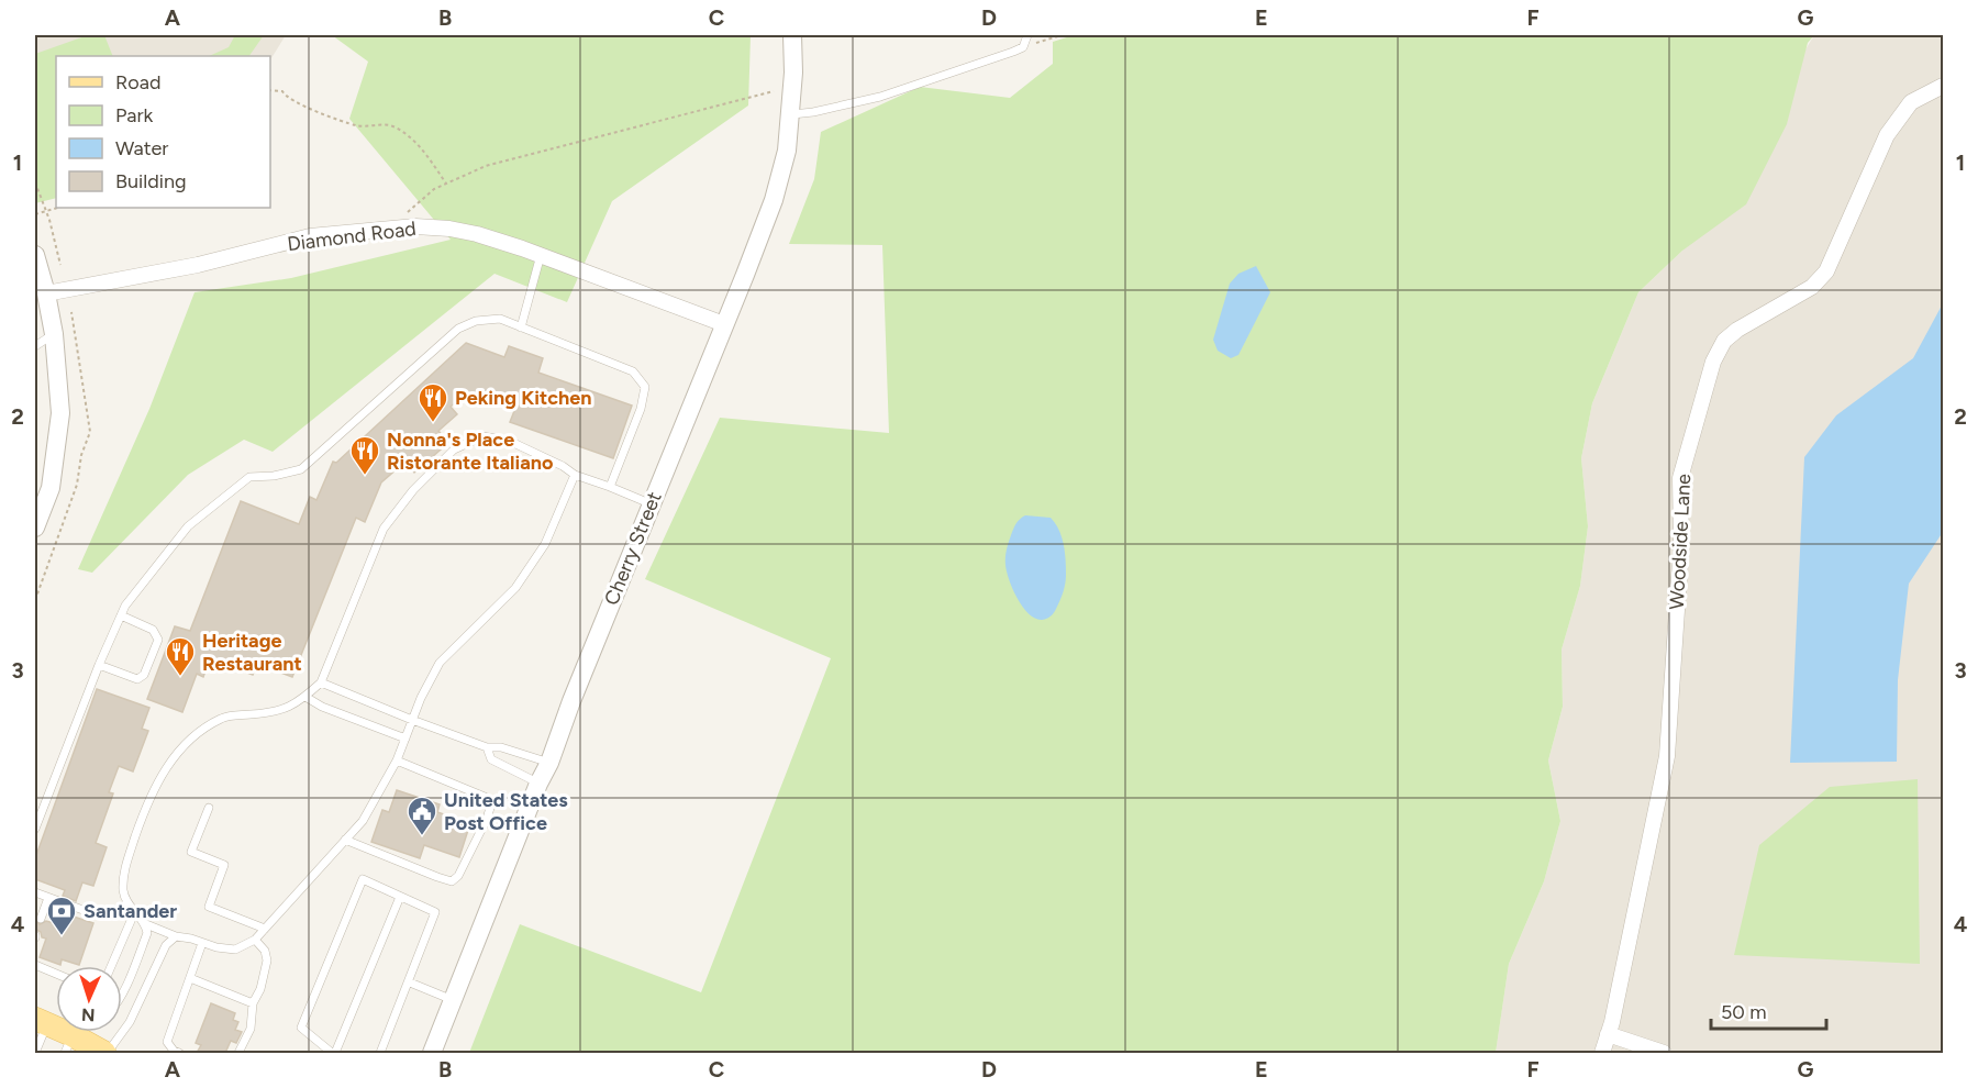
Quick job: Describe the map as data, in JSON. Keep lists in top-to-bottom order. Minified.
{"streets":{"street":["Diamond Road","Woodside Lane","Cherry Street"]},"crossings":[["Diamond Road","Cherry Street"]],"places":{"restaurant":["Peking Kitchen","Nonna's Place Ristorante Italiano","Heritage Restaurant"],"public building":["United States Post Office"],"bank":["Santander"]},"legend":["Road","Park","Water","Building"],"scale_bar":"50 m","north":"bottom","grid":{"columns":["A","B","C","D","E","F","G"],"rows":["1","2","3","4"]}}
